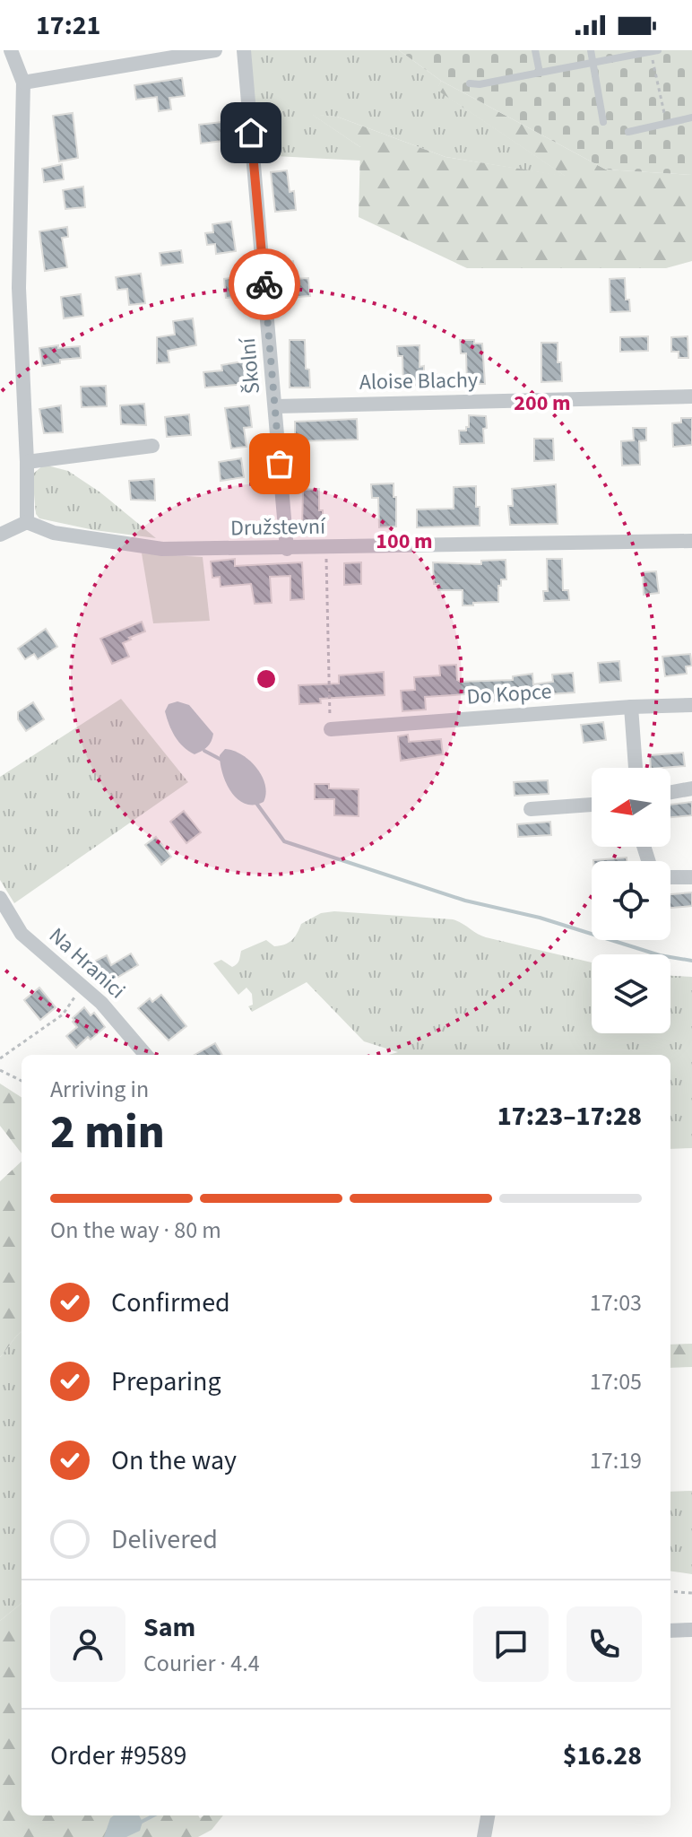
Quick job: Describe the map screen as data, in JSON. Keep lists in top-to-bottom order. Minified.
{"streets":{"street":["Školní","Aloise Blachy","Družstevní","Do Kopce","Na Hranici"]},"crossings":[["Školní","Aloise Blachy"],["Školní","Družstevní"]],"north":"left","page":{"status":"17:21","heading":["2 min","Arriving in","17:23–17:28"],"panel":["Sam","Courier · 4.4","Order #9589","$16.28"],"bar":"On the way · 80 m","list":[["Confirmed","17:03"],["Preparing","17:05"],["On the way","17:19"],"Delivered"]},"rings":["200 m","100 m"]}
